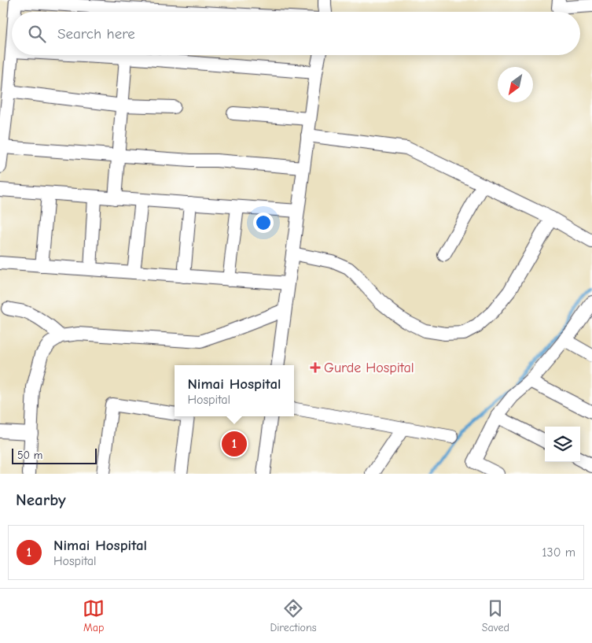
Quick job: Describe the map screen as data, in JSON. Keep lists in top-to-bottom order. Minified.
{"places":{"health":["Gurde Hospital"]},"scale_bar":"50 m","north":"bottom left","page":{"search":"Search here","popup":["Nimai Hospital","Hospital"],"pins":"1","scale":"50 m","heading":"Nearby","list":[{"mark":"1","name":"Nimai Hospital","note":"Hospital","value":"130 m"}],"nav":["Map","Directions","Saved"]}}
